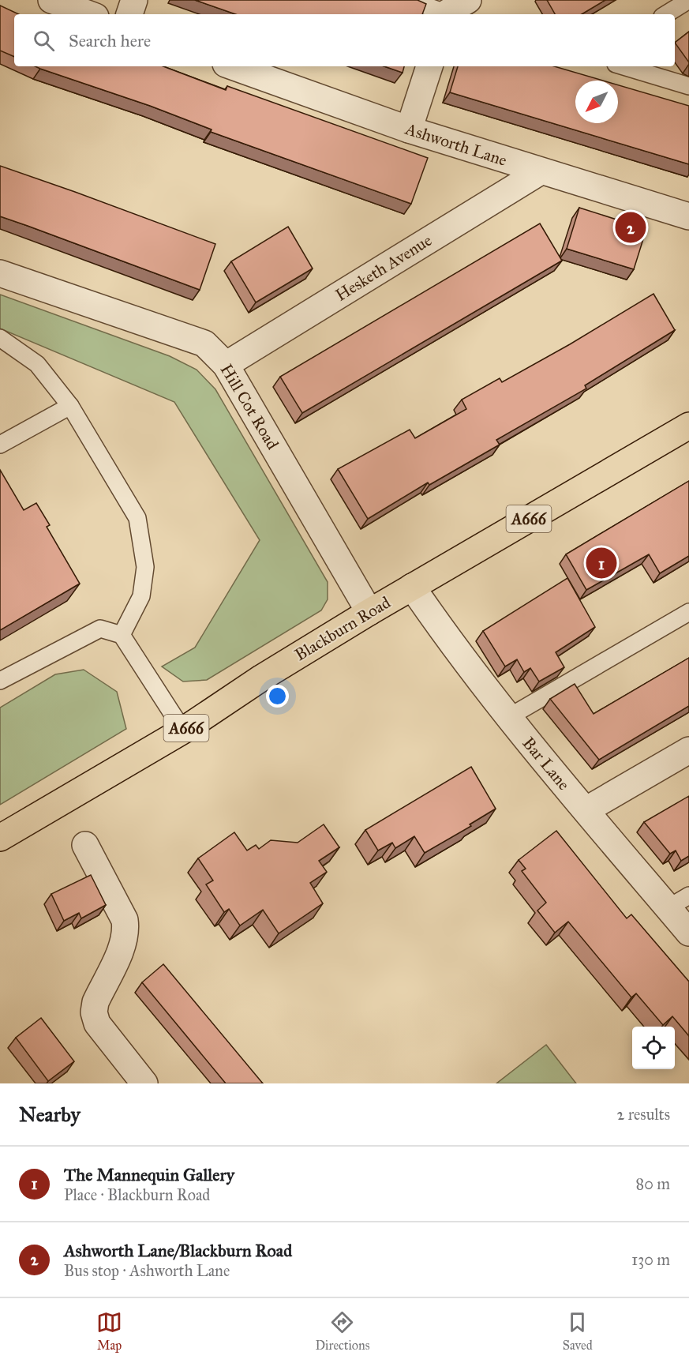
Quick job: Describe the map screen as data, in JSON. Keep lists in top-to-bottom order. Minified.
{"streets":{"highway":["A666","Blackburn Road"],"street":["Ashworth Lane","Hesketh Avenue","Hill Cot Road","Bar Lane"]},"crossings":[["Ashworth Lane","Hesketh Avenue"],["Hesketh Avenue","Hill Cot Road"],["Hill Cot Road","Blackburn Road"],["Blackburn Road","Bar Lane"]],"north":"bottom left","page":{"search":"Search here","pins":["2","1"],"heading":["Nearby","2 results"],"list":[{"mark":"1","name":"The Mannequin Gallery","note":"Place · Blackburn Road","value":"80 m"},{"mark":"2","name":"Ashworth Lane/Blackburn Road","note":"Bus stop · Ashworth Lane","value":"130 m"}],"nav":["Map","Directions","Saved"]}}
